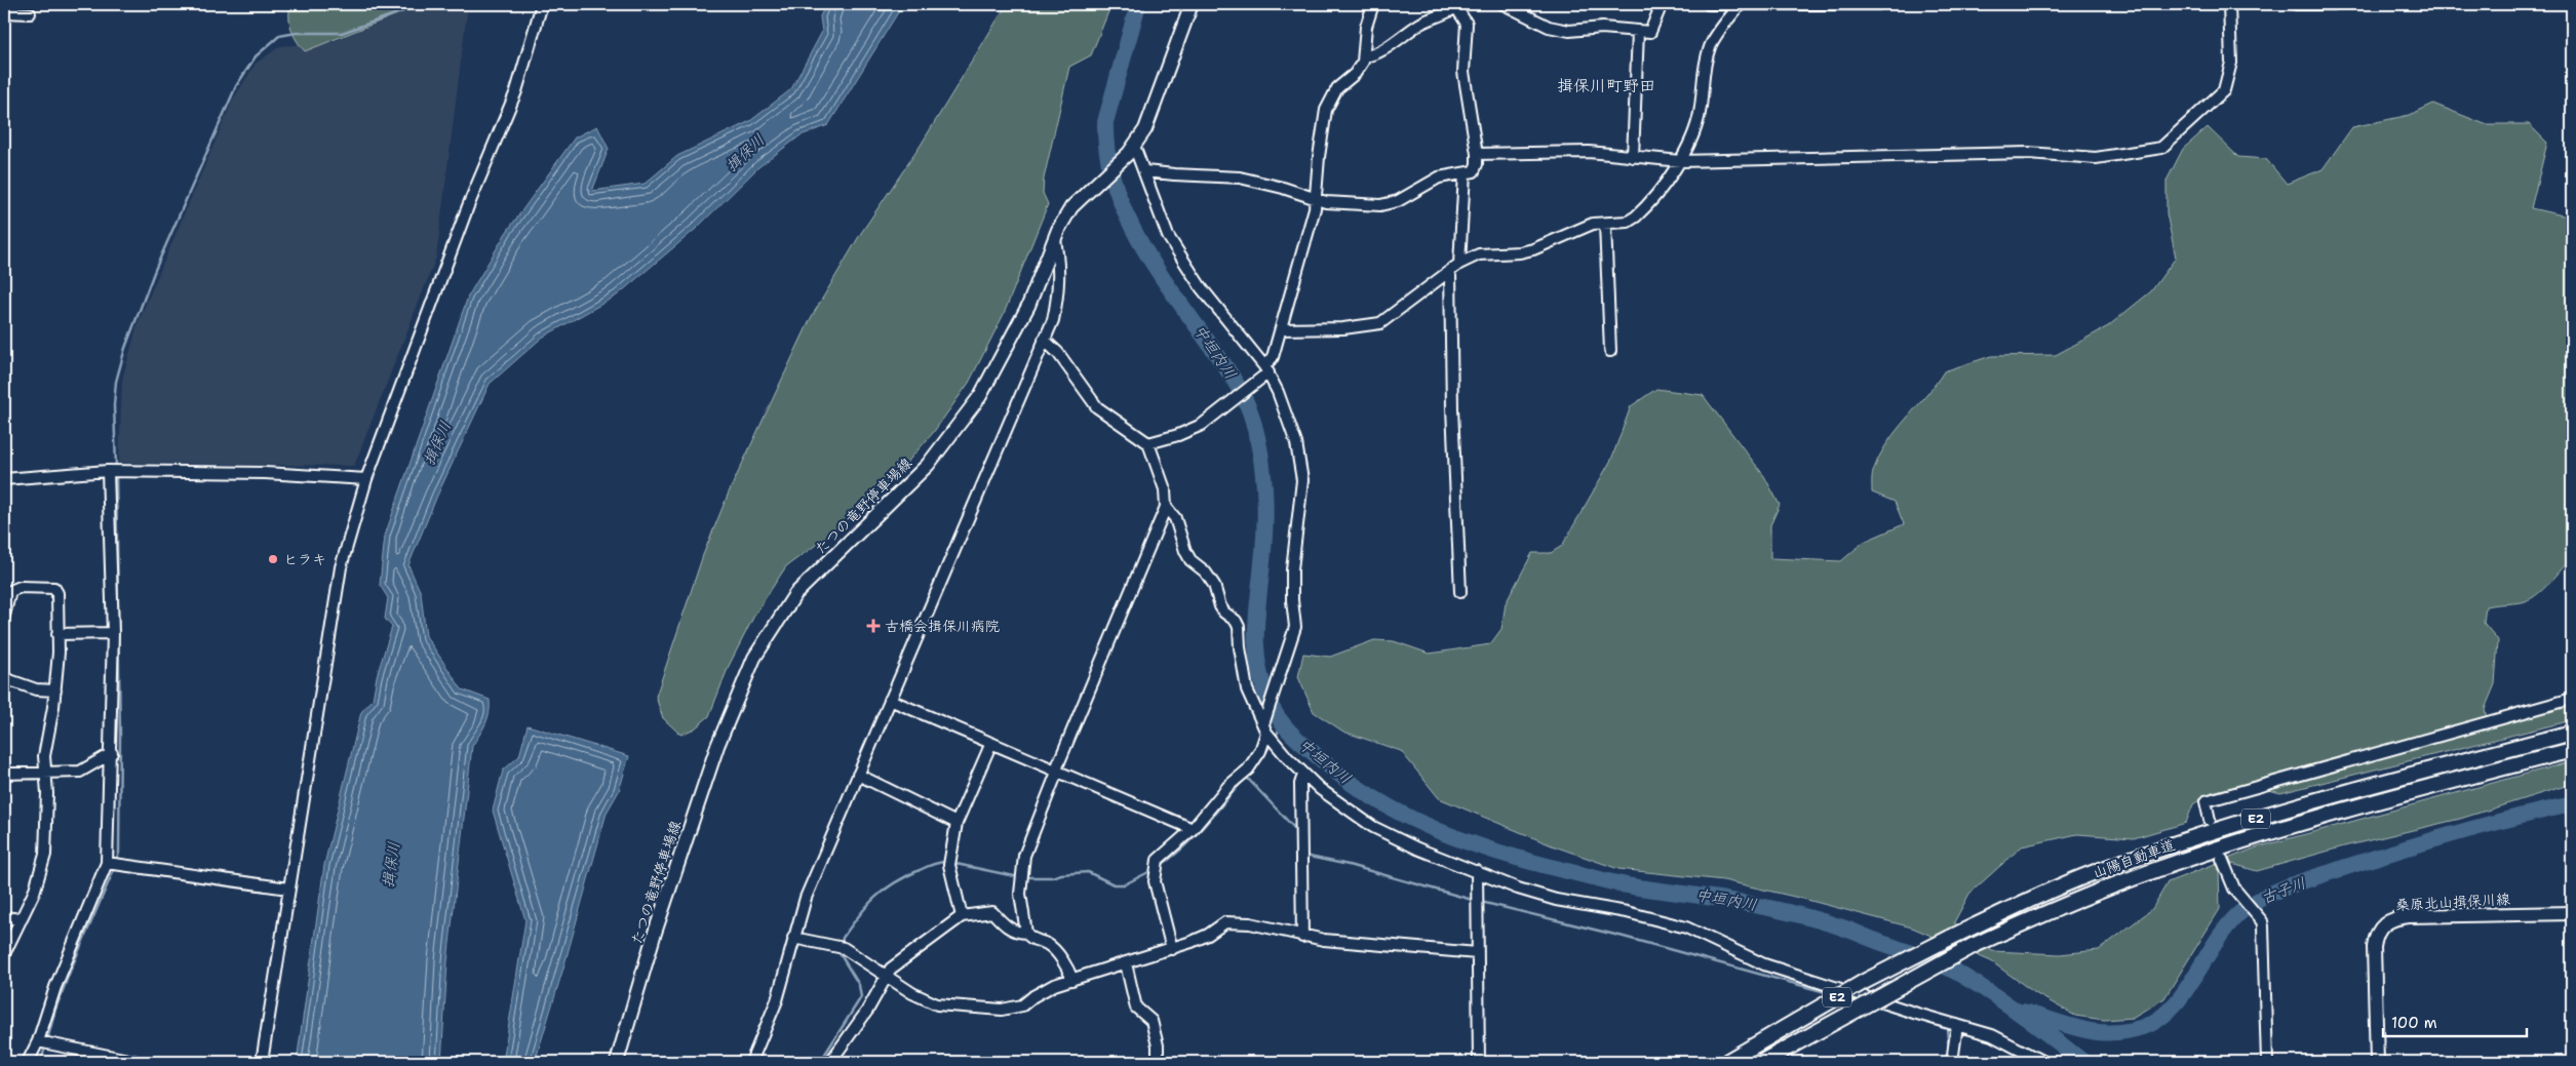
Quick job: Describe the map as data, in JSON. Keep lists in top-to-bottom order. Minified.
{"streets":{"highway":["E2","山陽自動車道"],"main road":["たつの竜野停車場線","桑原北山揖保川線"]},"districts":["揖保川町野田"],"water":["揖保川","中垣内川","古子川"],"places":{"other":["ヒラキ"],"health":["古橋会揖保川病院"]},"scale_bar":"100 m"}
